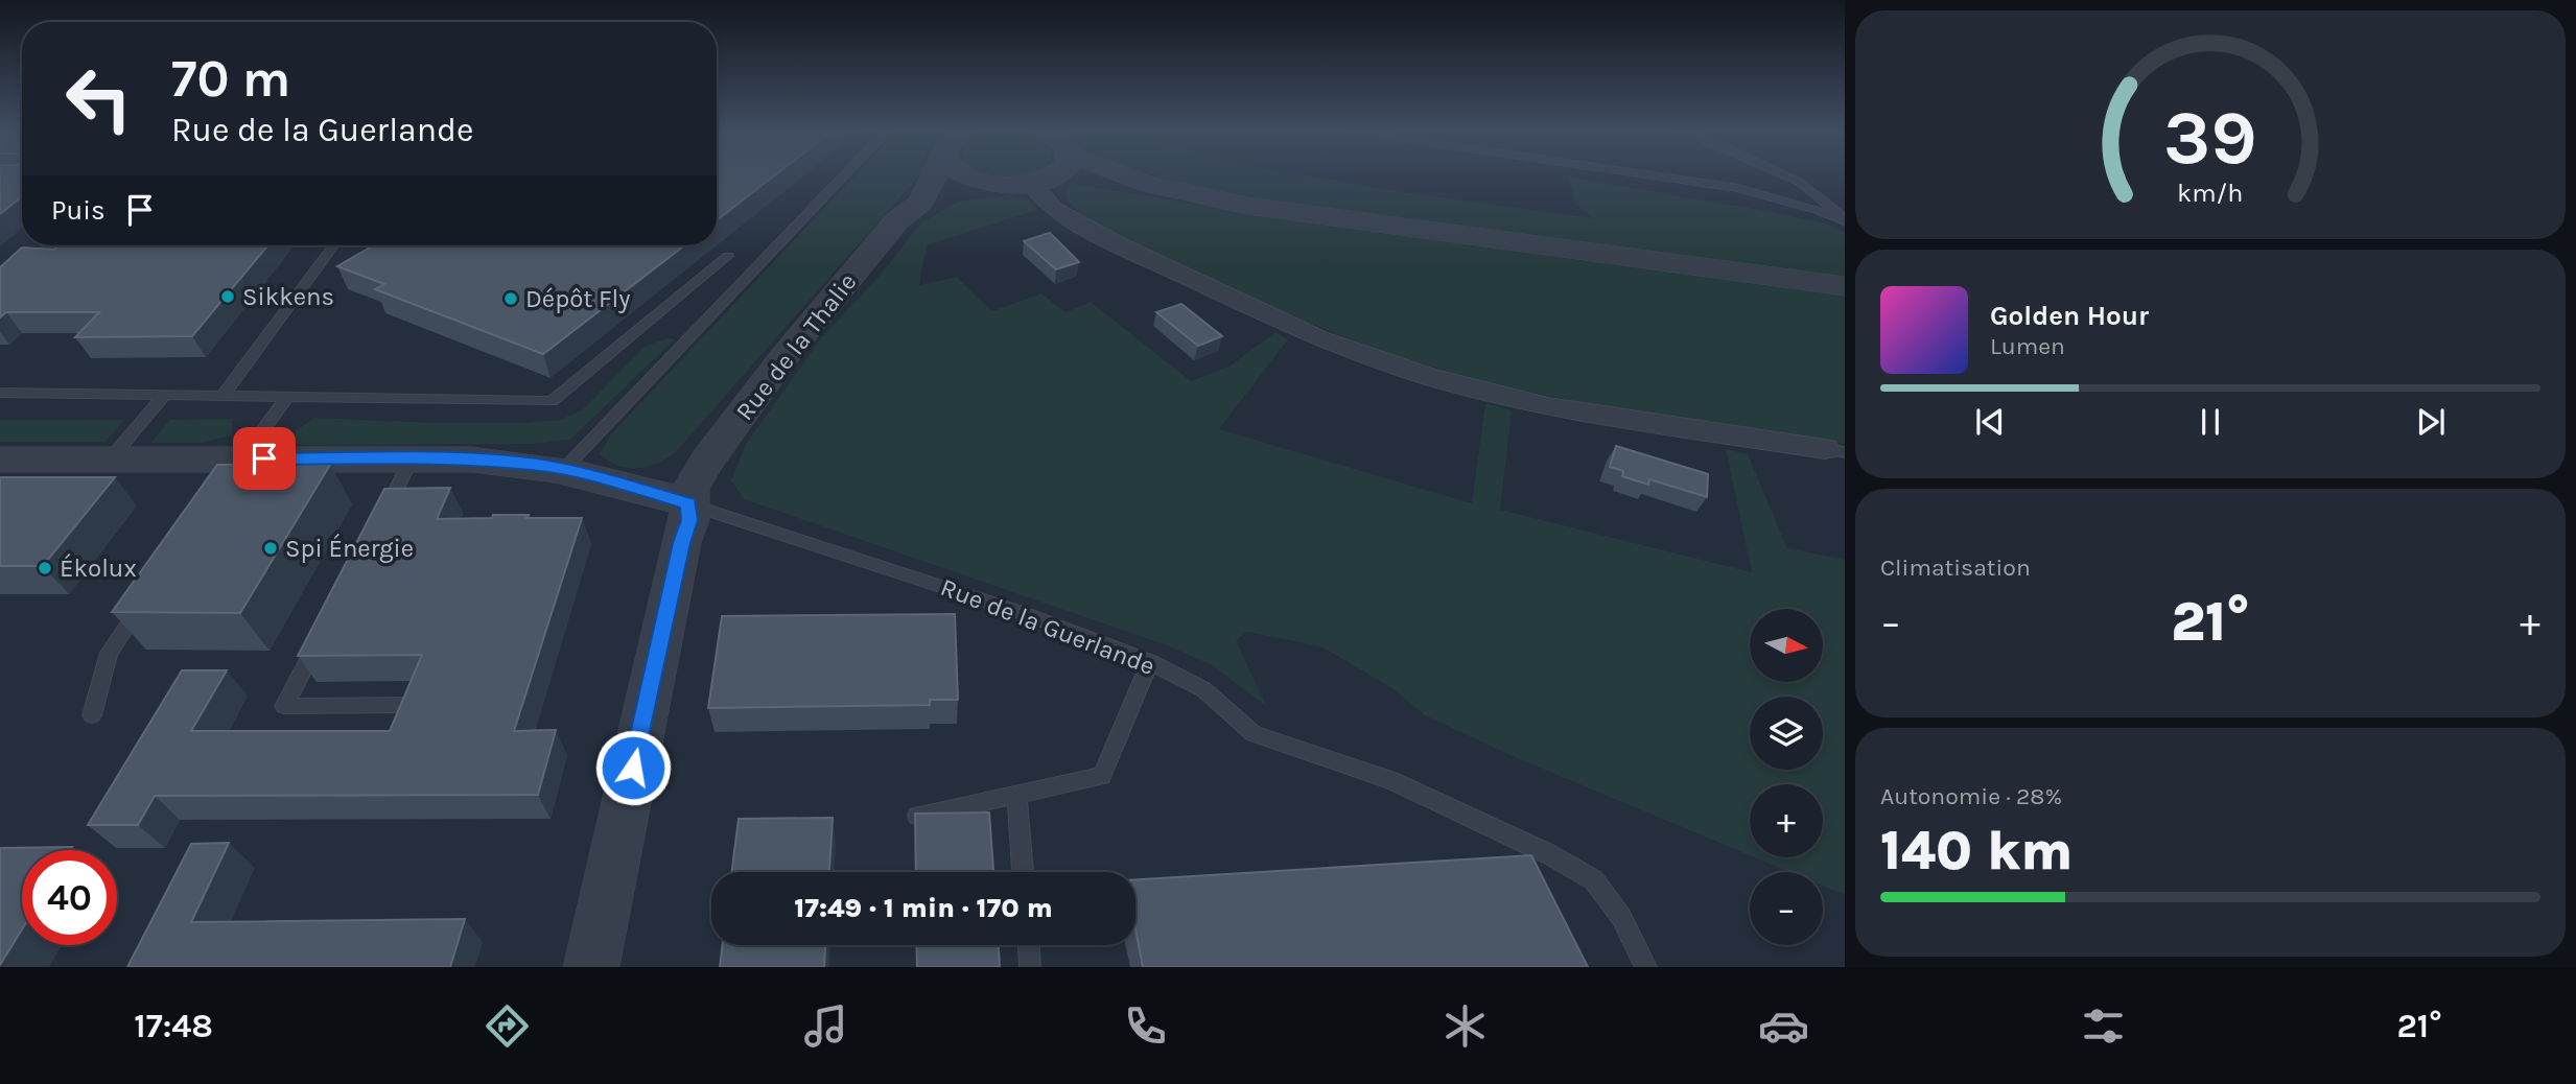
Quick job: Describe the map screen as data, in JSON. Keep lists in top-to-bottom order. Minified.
{"streets":{"street":["Rue de la Thalie","Rue de la Guerlande"]},"crossings":[["Rue de la Thalie","Rue de la Guerlande"]],"places":["Sikkens","Dépôt Fly","Spi Énergie","Ékolux"],"north":"right","page":{"turn":["70 m","Rue de la Guerlande"],"then":"Puis","song":["Golden Hour","Lumen"],"tile":["Climatisation",["Autonomie · 28%","140 km"]],"heat":["−","21°","+"],"map_buttons":["+","−"],"limit":"40","trip":"17:49 · 1 min · 170 m","tabs":["17:48","21°"],"gauge":["39","km/h"]}}
